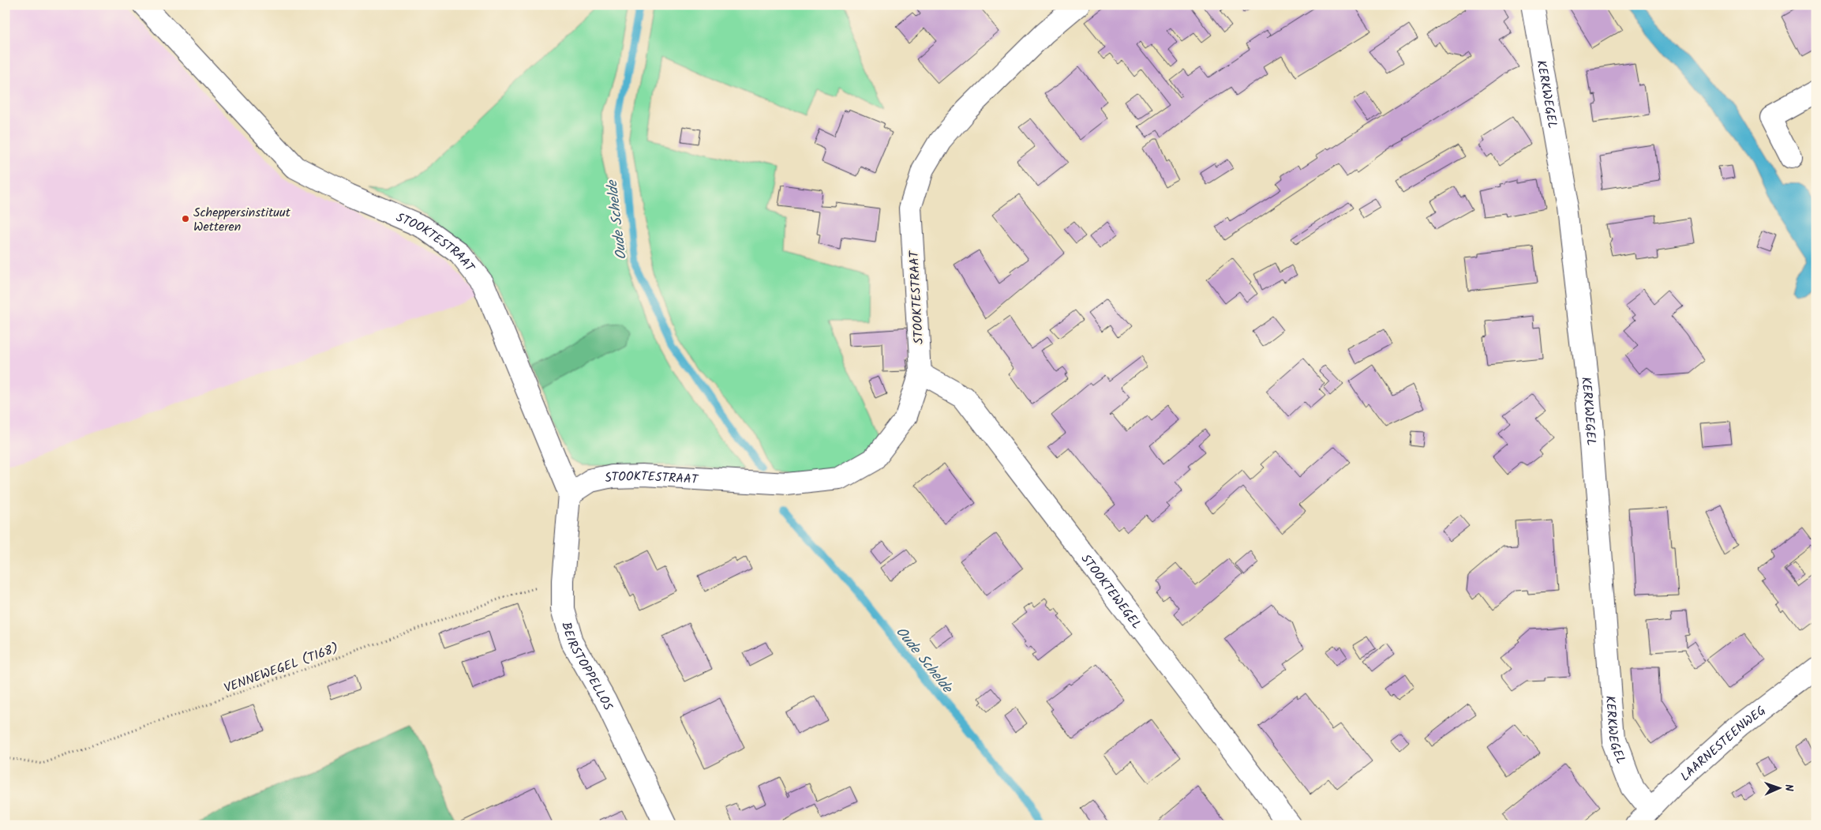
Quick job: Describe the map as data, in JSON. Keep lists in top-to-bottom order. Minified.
{"streets":{"street":["KERKWEGEL","STOOKTESTRAAT","STOOKTEWEGEL","BEIRSTOPPELLOS","LAARNESTEENWEG"],"path":["VENNEWEGEL (T168)"]},"crossings":[["KERKWEGEL","LAARNESTEENWEG"],["STOOKTESTRAAT","STOOKTEWEGEL"],["STOOKTESTRAAT","BEIRSTOPPELLOS"],["BEIRSTOPPELLOS","VENNEWEGEL (T168)"]],"water":["Oude Schelde"],"places":["Scheppersinstituut Wetteren"],"north":"right"}
